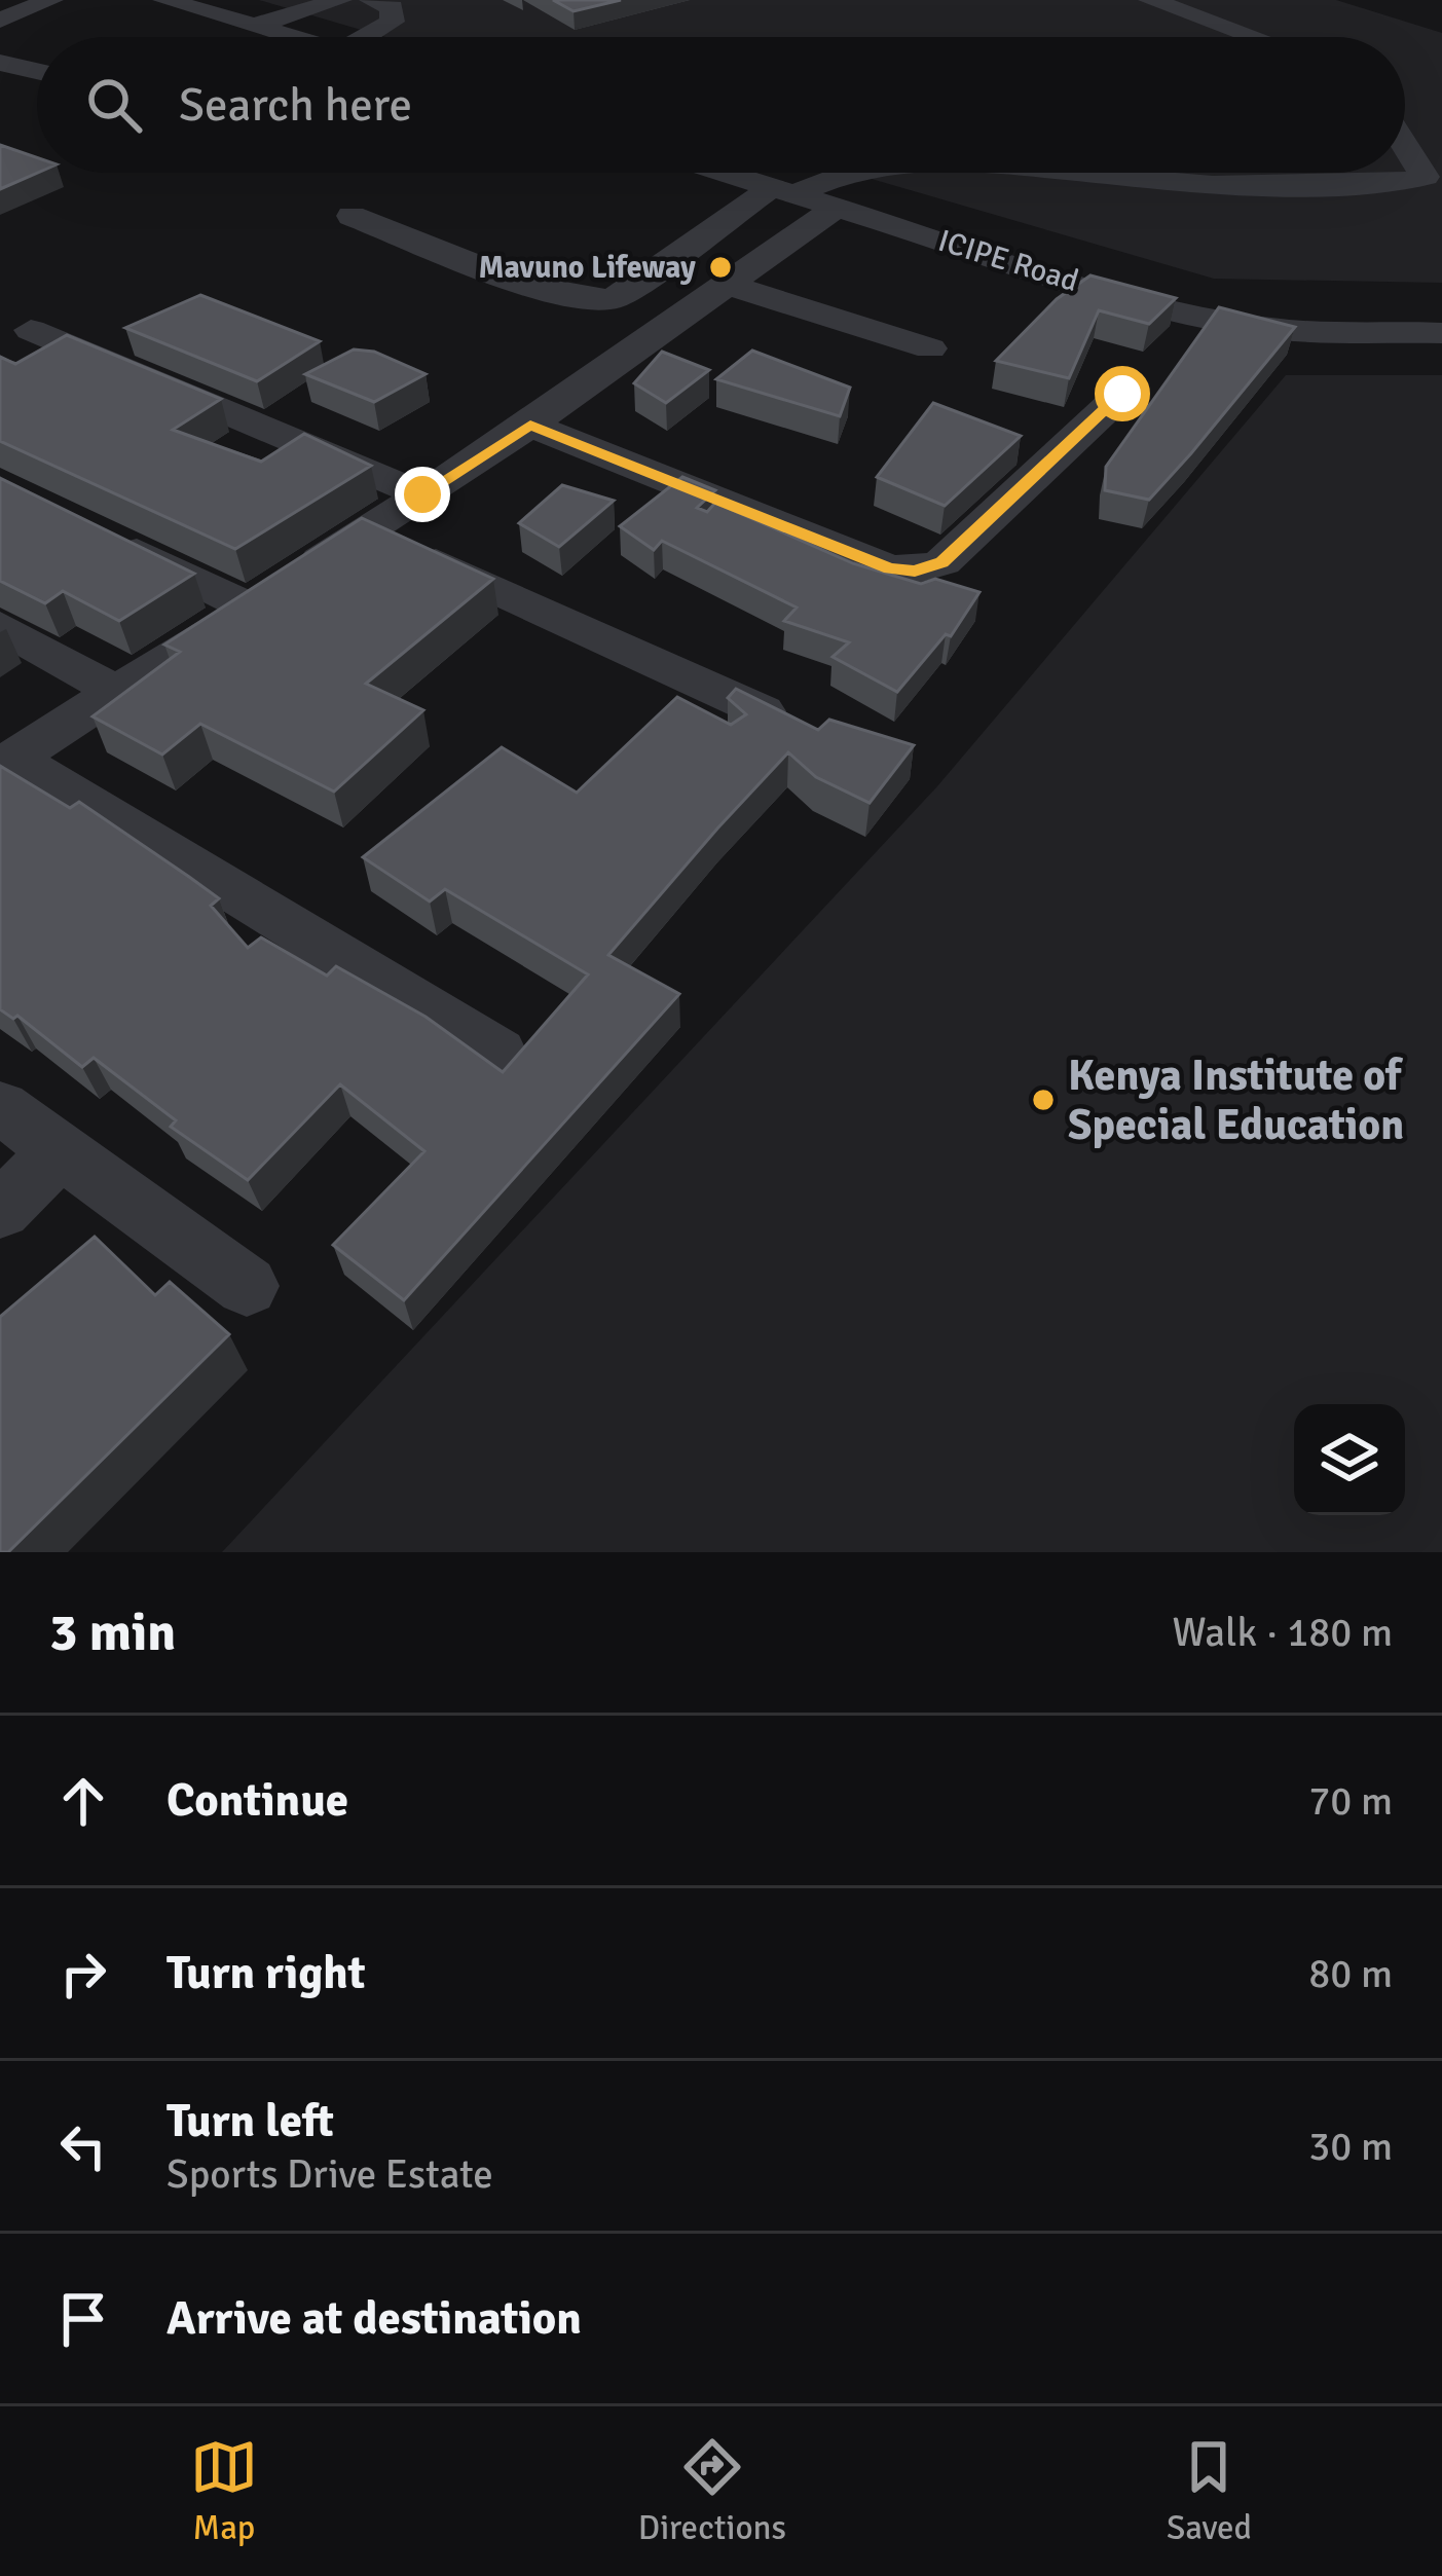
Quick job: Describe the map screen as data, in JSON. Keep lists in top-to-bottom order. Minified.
{"streets":{"street":["ICIPE Road"]},"places":["Mavuno Lifeway","Kenya Institute of Special Education"],"page":{"search":"Search here","heading":["3 min","Walk · 180 m"],"list":[["Continue","70 m"],["Turn right","80 m"],["Turn left","Sports Drive Estate","30 m"],"Arrive at destination"],"nav":["Map","Directions","Saved"]}}
